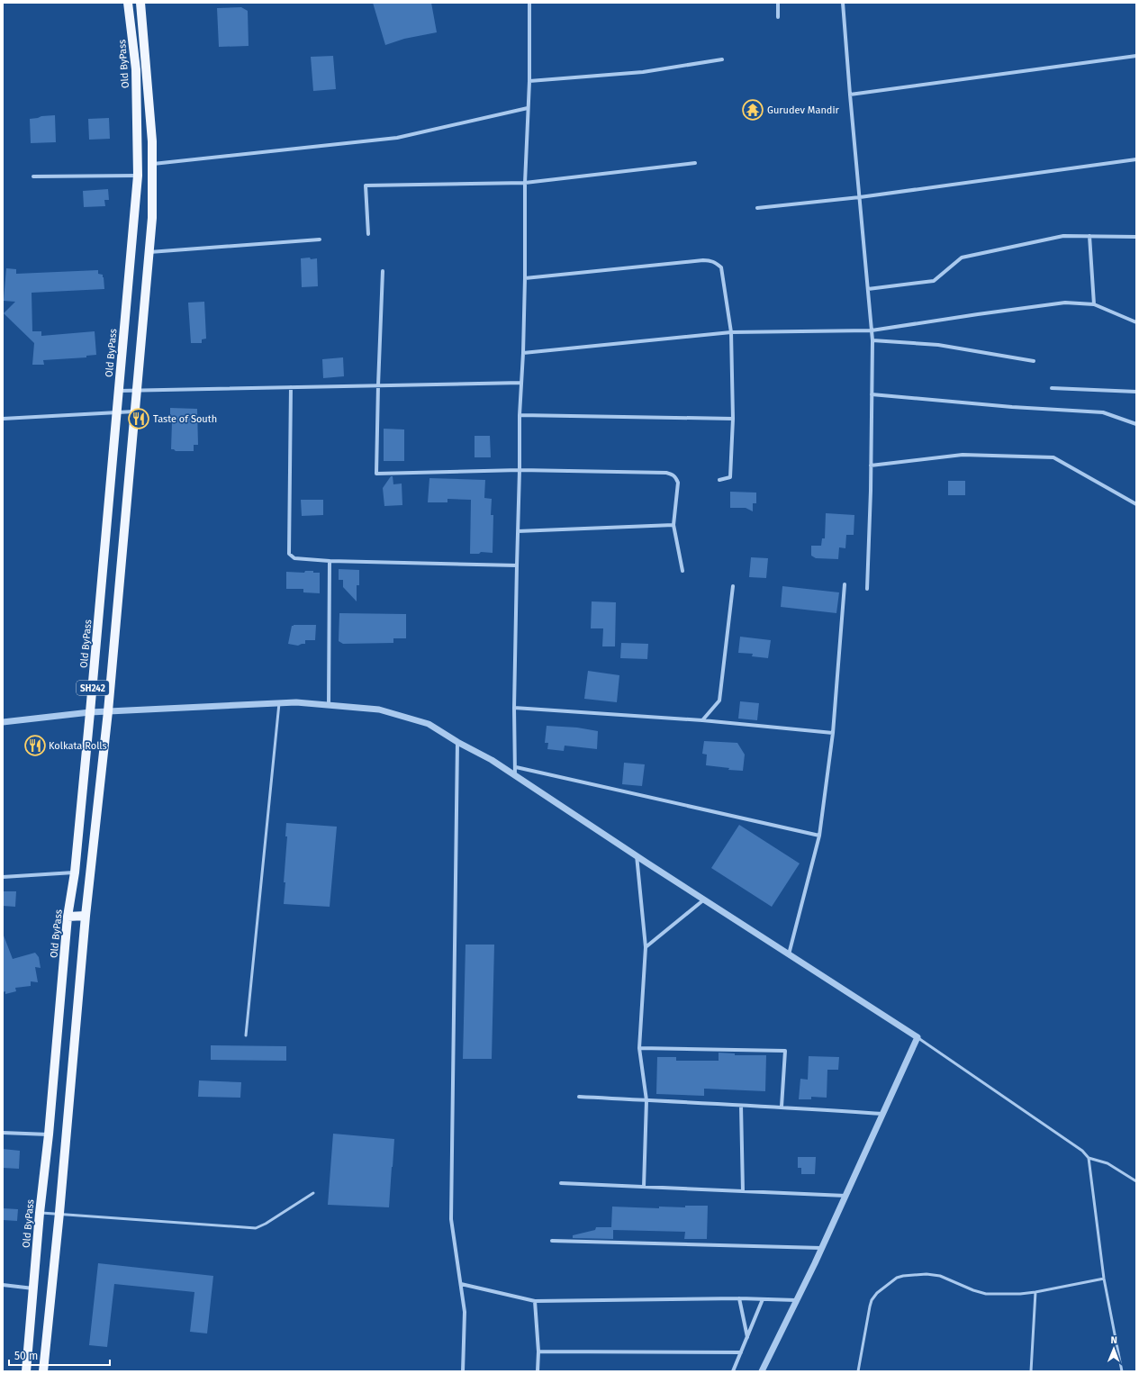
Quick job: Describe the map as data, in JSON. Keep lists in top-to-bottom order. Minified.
{"streets":{"main road":["Old ByPass","SH242"]},"places":{"temple":["Gurudev Mandir"],"restaurant":["Taste of South","Kolkata Rolls"]},"scale_bar":"50 m","north":"top"}
